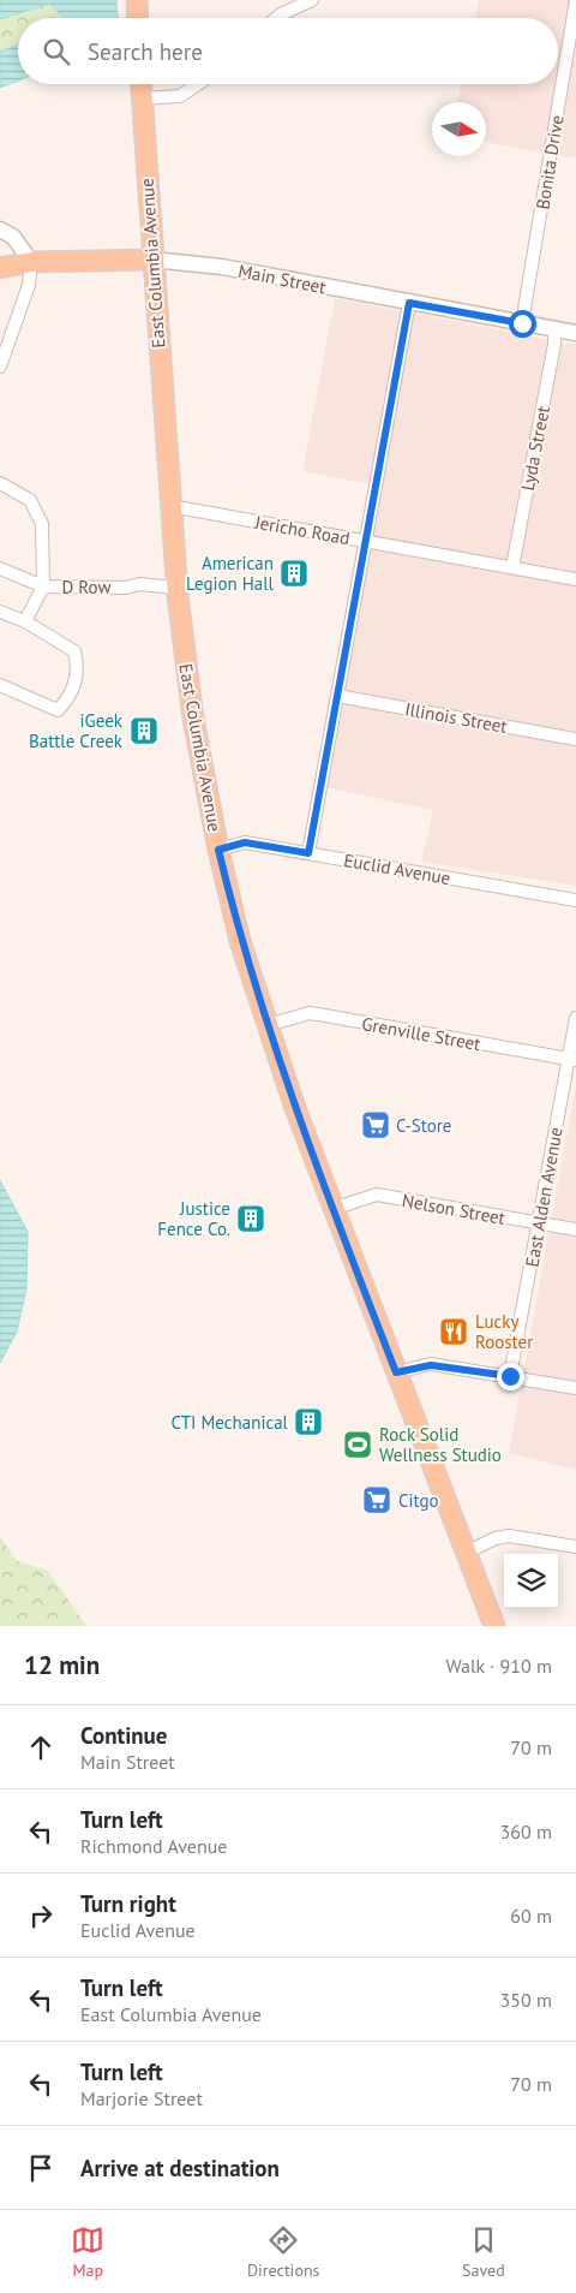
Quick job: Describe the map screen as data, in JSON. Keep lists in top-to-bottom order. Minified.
{"streets":{"main road":["East Columbia Avenue","Main Street"],"street":["Bonita Drive","Lyda Street","Jericho Road","D Row","Illinois Street","Euclid Avenue","Grenville Street","East Alden Avenue","Nelson Street"]},"crossings":[["Bonita Drive","Main Street"],["East Columbia Avenue","Main Street"],["East Columbia Avenue","Jericho Road"],["East Columbia Avenue","D Row"],["East Columbia Avenue","Euclid Avenue"],["East Columbia Avenue","Grenville Street"],["East Columbia Avenue","Nelson Street"],["Main Street","Lyda Street"],["Lyda Street","Jericho Road"],["Grenville Street","East Alden Avenue"],["East Alden Avenue","Nelson Street"]],"places":{"building":["American Legion Hall","iGeek Battle Creek","Justice Fence Co.","CTI Mechanical"],"supermarket":["C-Store","Citgo"],"restaurant":["Lucky Rooster"],"sports":["Rock Solid Wellness Studio"]},"north":"right","page":{"search":"Search here","heading":["12 min","Walk · 910 m"],"list":[["Continue","Main Street","70 m"],["Turn left","Richmond Avenue","360 m"],["Turn right","Euclid Avenue","60 m"],["Turn left","East Columbia Avenue","350 m"],["Turn left","Marjorie Street","70 m"],"Arrive at destination"],"nav":["Map","Directions","Saved"]}}
